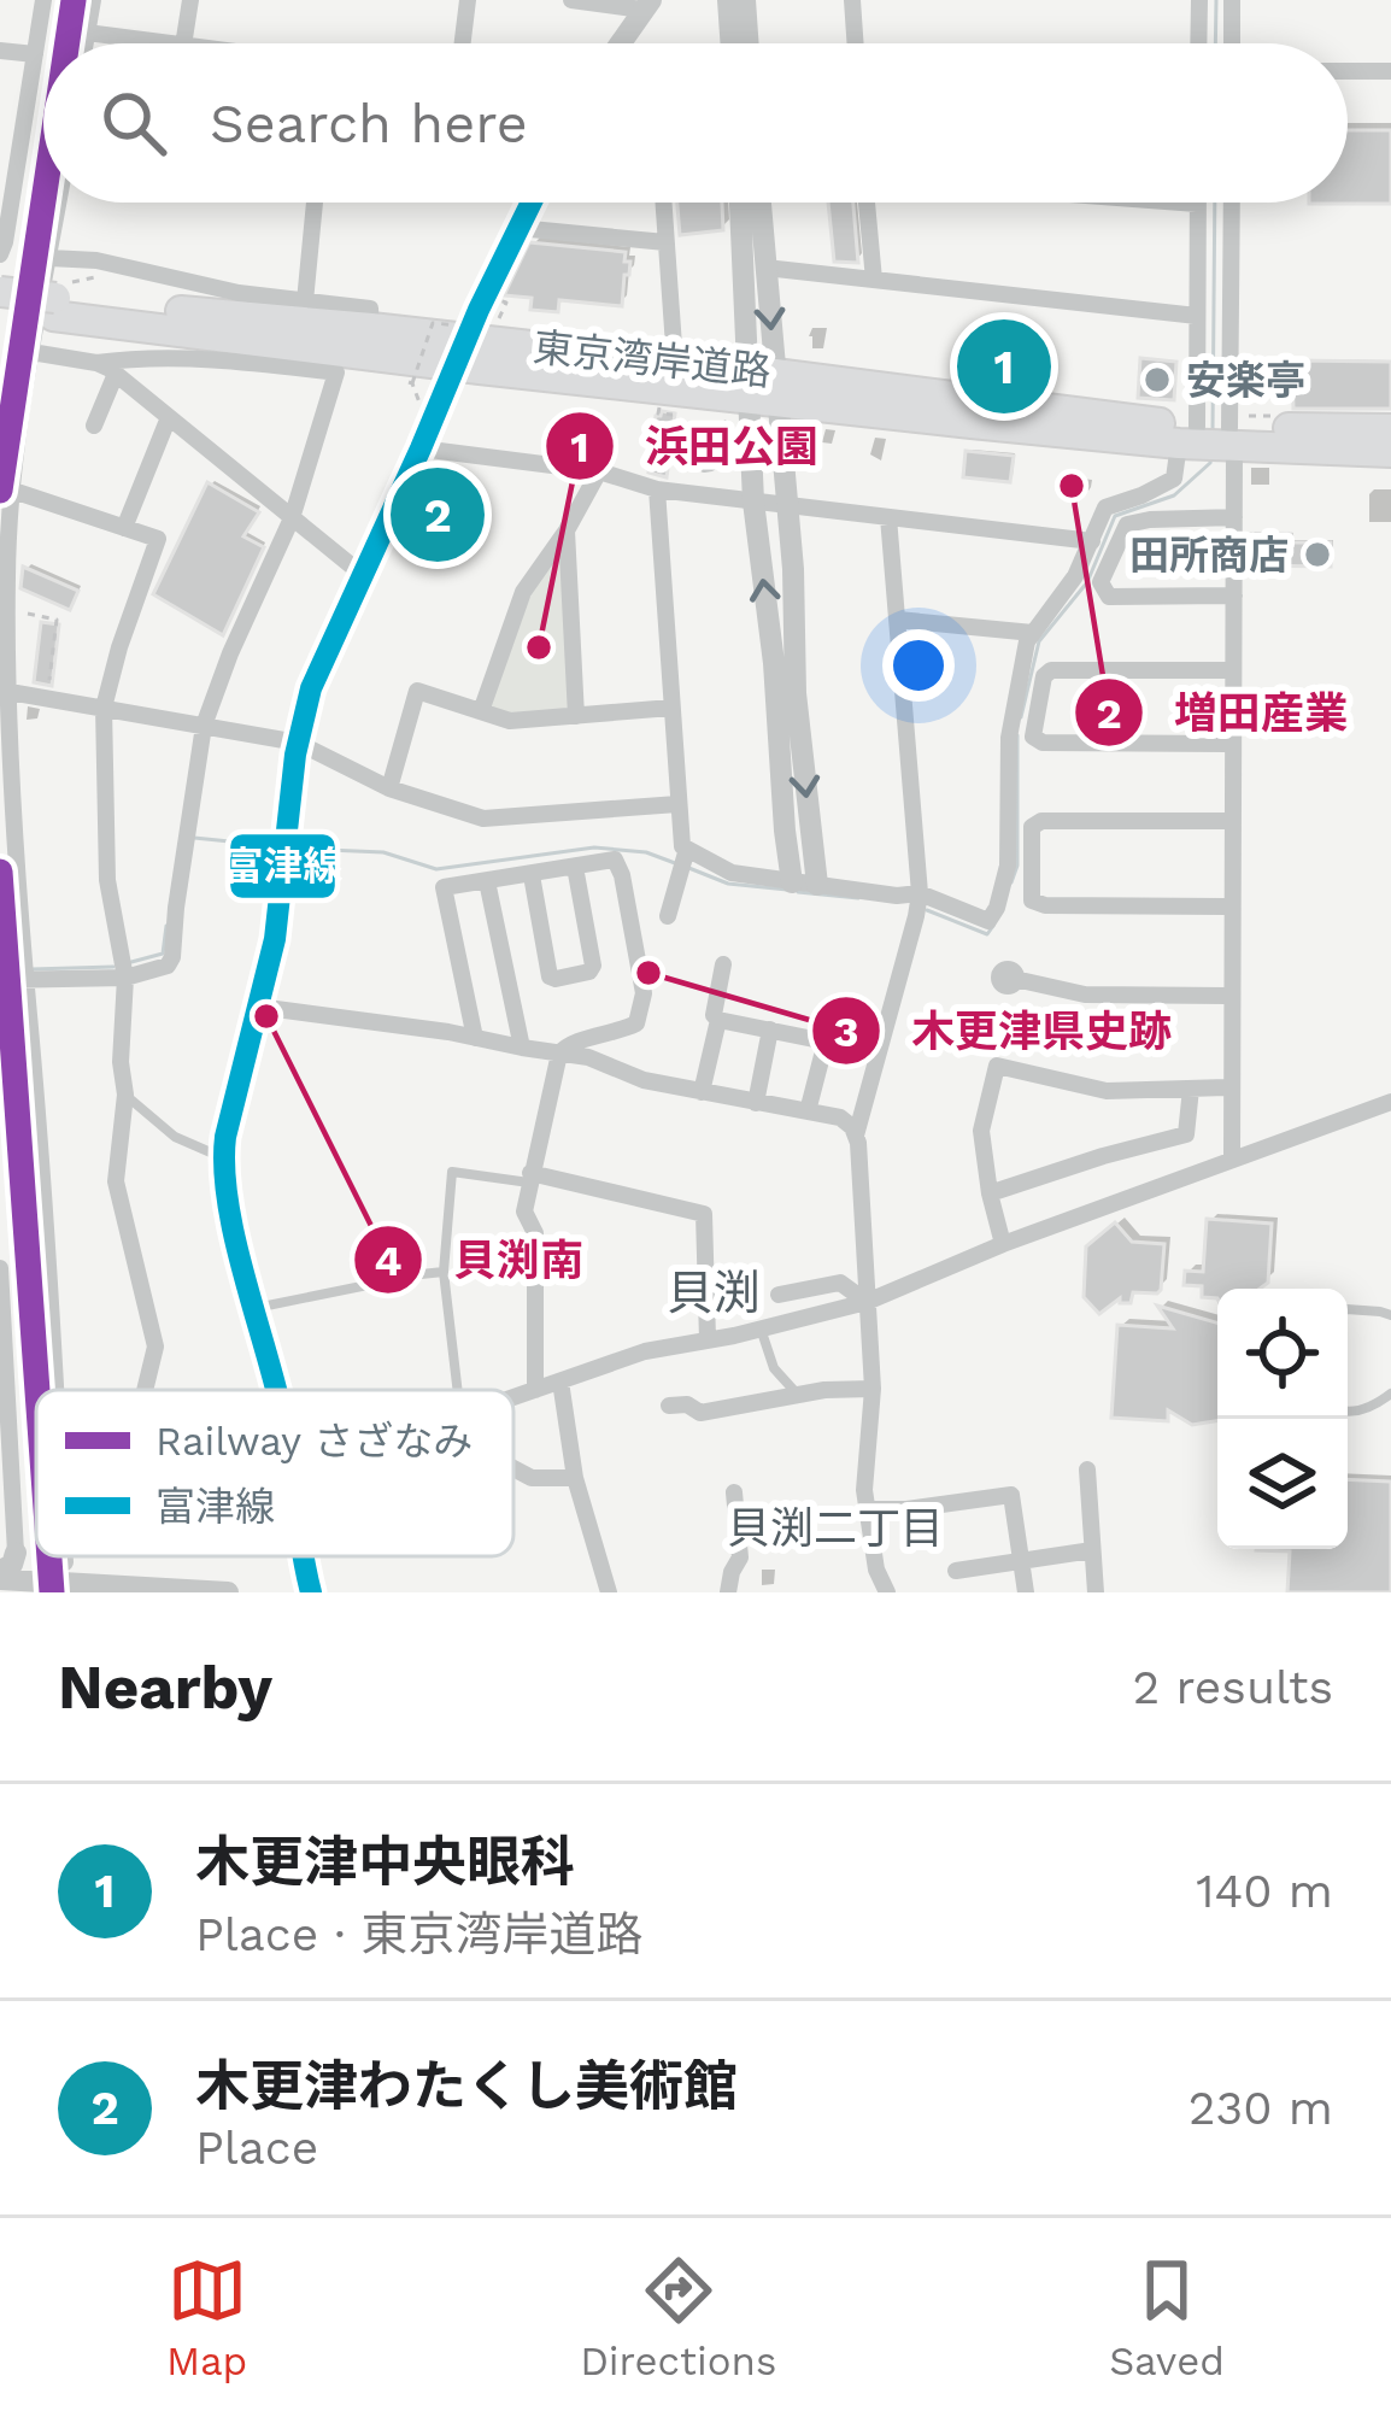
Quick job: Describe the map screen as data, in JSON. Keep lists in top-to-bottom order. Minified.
{"streets":{"highway":["東京湾岸道路"]},"districts":["貝渕","貝渕二丁目"],"places":["安楽亭","増田産業","田所商店","浜田公園","木更津県史跡","貝渕南"],"lines":["rail line さざなみ","transit line 富津線"],"legend":["Railway さざなみ","富津線"],"page":{"search":"Search here","pins":["1","2"],"heading":["Nearby","2 results"],"list":[{"mark":"1","name":"木更津中央眼科","note":"Place · 東京湾岸道路","value":"140 m"},{"mark":"2","name":"木更津わたくし美術館","note":"Place","value":"230 m"}],"nav":["Map","Directions","Saved"]}}
